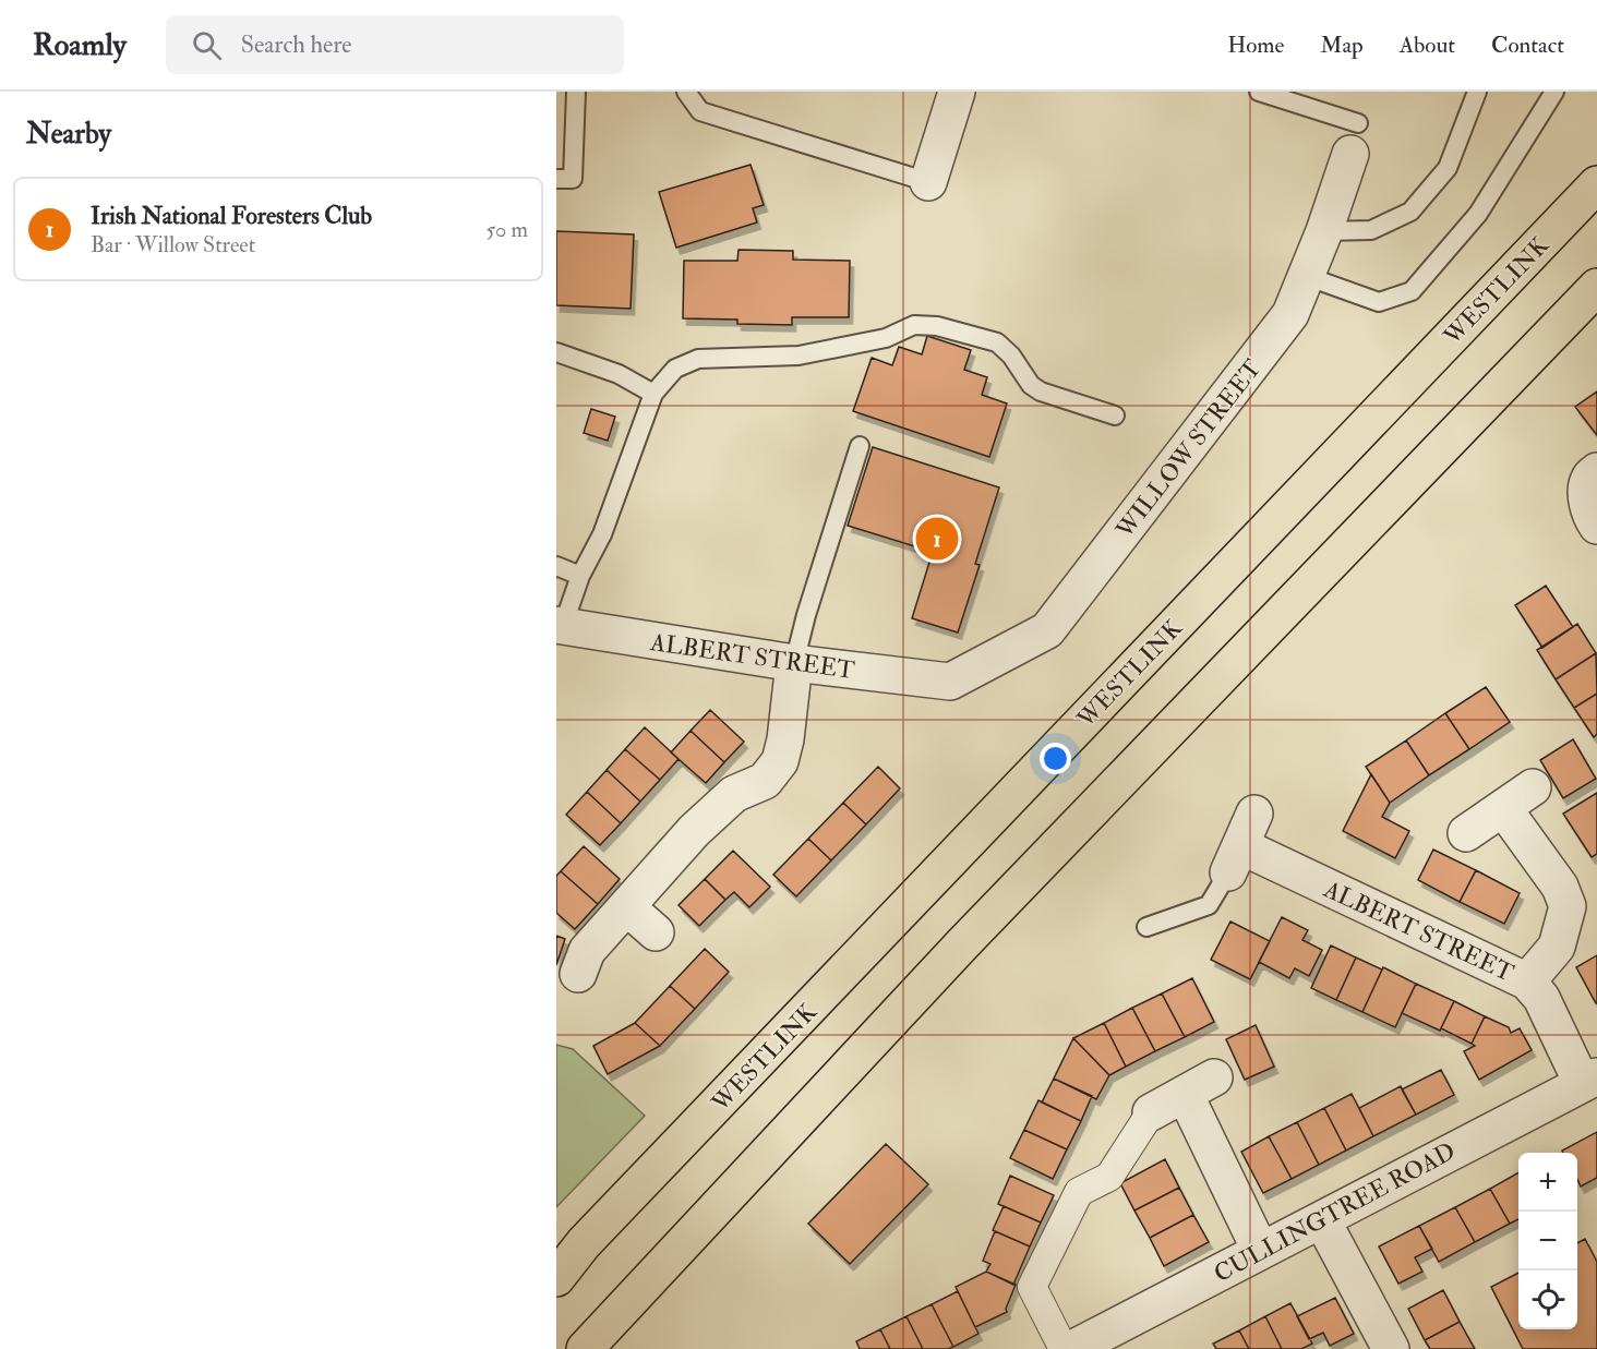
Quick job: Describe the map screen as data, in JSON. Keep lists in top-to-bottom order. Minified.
{"streets":{"highway":["WESTLINK"],"street":["WILLOW STREET","ALBERT STREET","CULLINGTREE ROAD"]},"crossings":[["WILLOW STREET","ALBERT STREET"],["ALBERT STREET","CULLINGTREE ROAD"]],"page":{"header":"Roamly","search":"Search here","nav":["Home","Map","About","Contact"],"heading":"Nearby","list":[{"mark":"1","name":"Irish National Foresters Club","note":"Bar · Willow Street","value":"50 m"}],"pins":"1","map_buttons":["+","−"]}}
